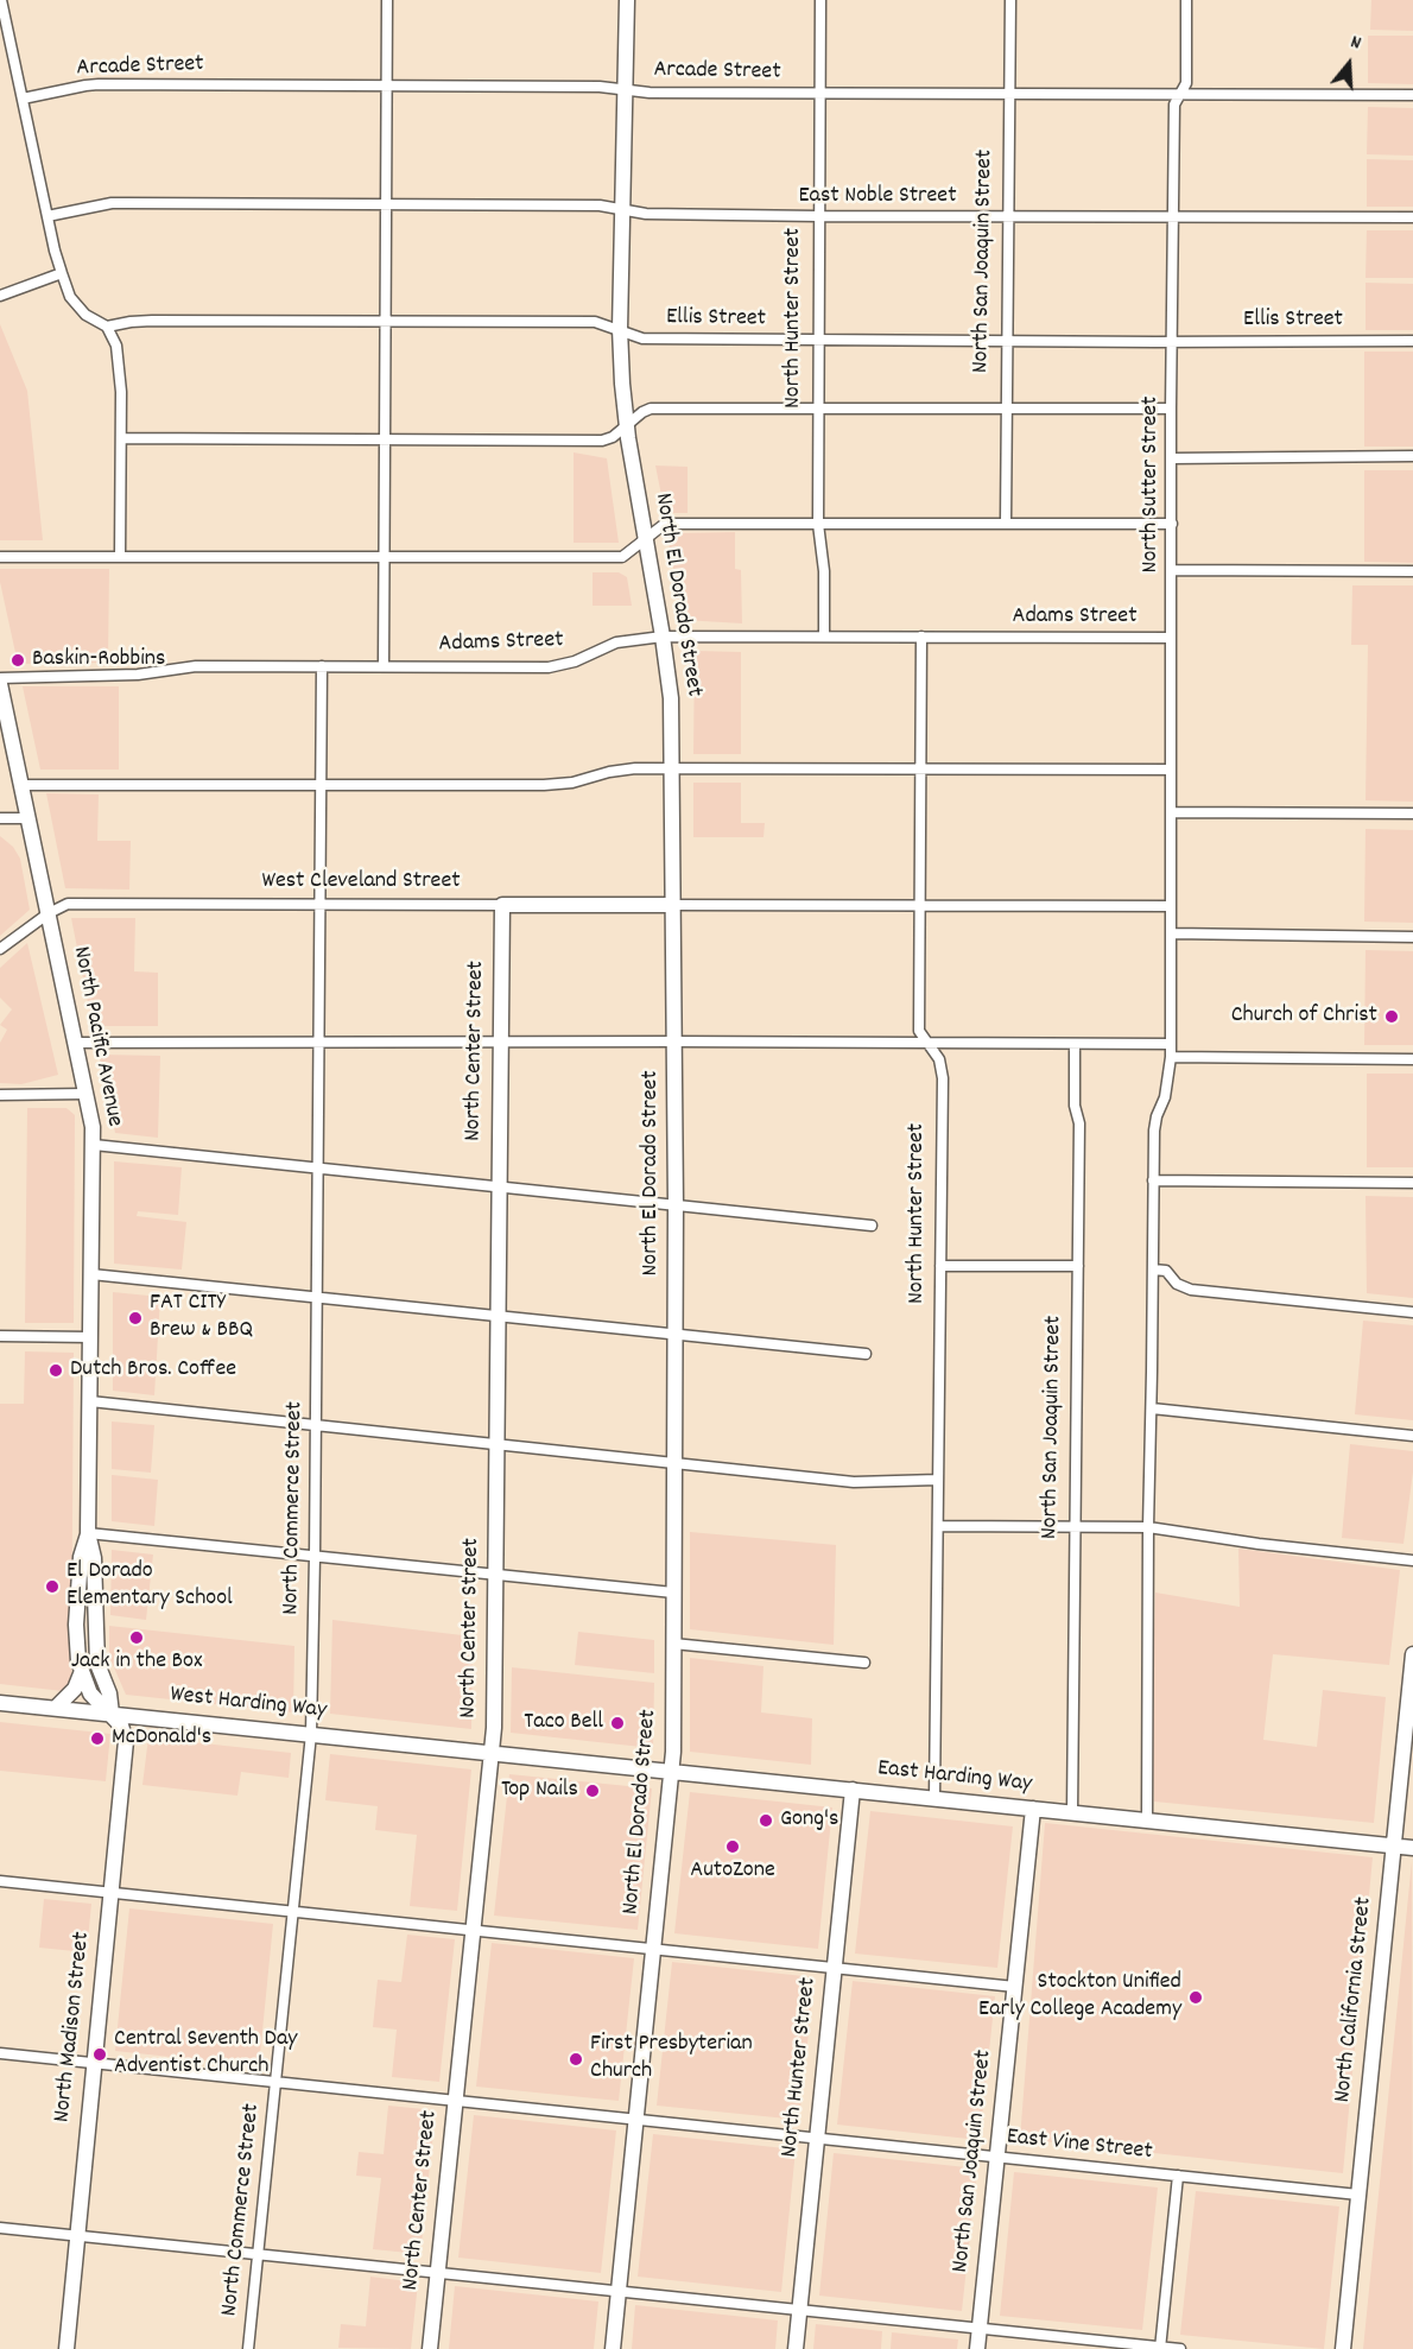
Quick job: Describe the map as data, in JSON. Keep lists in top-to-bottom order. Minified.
{"streets":{"street":["Arcade Street","East Noble Street","North San Joaquin Street","North Hunter Street","Ellis Street","North Sutter Street","North El Dorado Street","Adams Street","West Cleveland Street","North Pacific Avenue","North Center Street","North Commerce Street","West Harding Way","East Harding Way","North California Street","North Madison Street","East Vine Street"]},"crossings":[["Arcade Street","North San Joaquin Street"],["Arcade Street","North Hunter Street"],["Arcade Street","North Sutter Street"],["Arcade Street","North El Dorado Street"],["East Noble Street","North San Joaquin Street"],["East Noble Street","North Hunter Street"],["East Noble Street","North Sutter Street"],["East Noble Street","North El Dorado Street"],["North San Joaquin Street","Ellis Street"],["North San Joaquin Street","East Harding Way"],["North San Joaquin Street","East Vine Street"],["North Hunter Street","Ellis Street"],["North Hunter Street","Adams Street"],["North Hunter Street","East Harding Way"],["North Hunter Street","East Vine Street"],["Ellis Street","North Sutter Street"],["Ellis Street","North El Dorado Street"],["North Sutter Street","Adams Street"],["North Sutter Street","East Harding Way"],["North El Dorado Street","Adams Street"],["North El Dorado Street","West Cleveland Street"],["North El Dorado Street","East Harding Way"],["North El Dorado Street","East Vine Street"],["Adams Street","North Commerce Street"],["West Cleveland Street","North Pacific Avenue"],["West Cleveland Street","North Center Street"],["West Cleveland Street","North Commerce Street"],["North Pacific Avenue","West Harding Way"],["North Pacific Avenue","North Madison Street"],["North Center Street","West Harding Way"],["North Center Street","East Harding Way"],["North Center Street","East Vine Street"],["North Commerce Street","West Harding Way"],["North Commerce Street","East Vine Street"],["West Harding Way","East Harding Way"],["West Harding Way","North Madison Street"],["East Harding Way","North California Street"],["North California Street","East Vine Street"],["North Madison Street","East Vine Street"]],"places":["Baskin-Robbins","Church of Christ","FAT CITY Brew & BBQ","Dutch Bros. Coffee","El Dorado Elementary School","Jack in the Box","Taco Bell","McDonald's","Top Nails","Gong's","AutoZone","Stockton Unified Early College Academy","Central Seventh Day Adventist Church","First Presbyterian Church"],"north":"top"}
